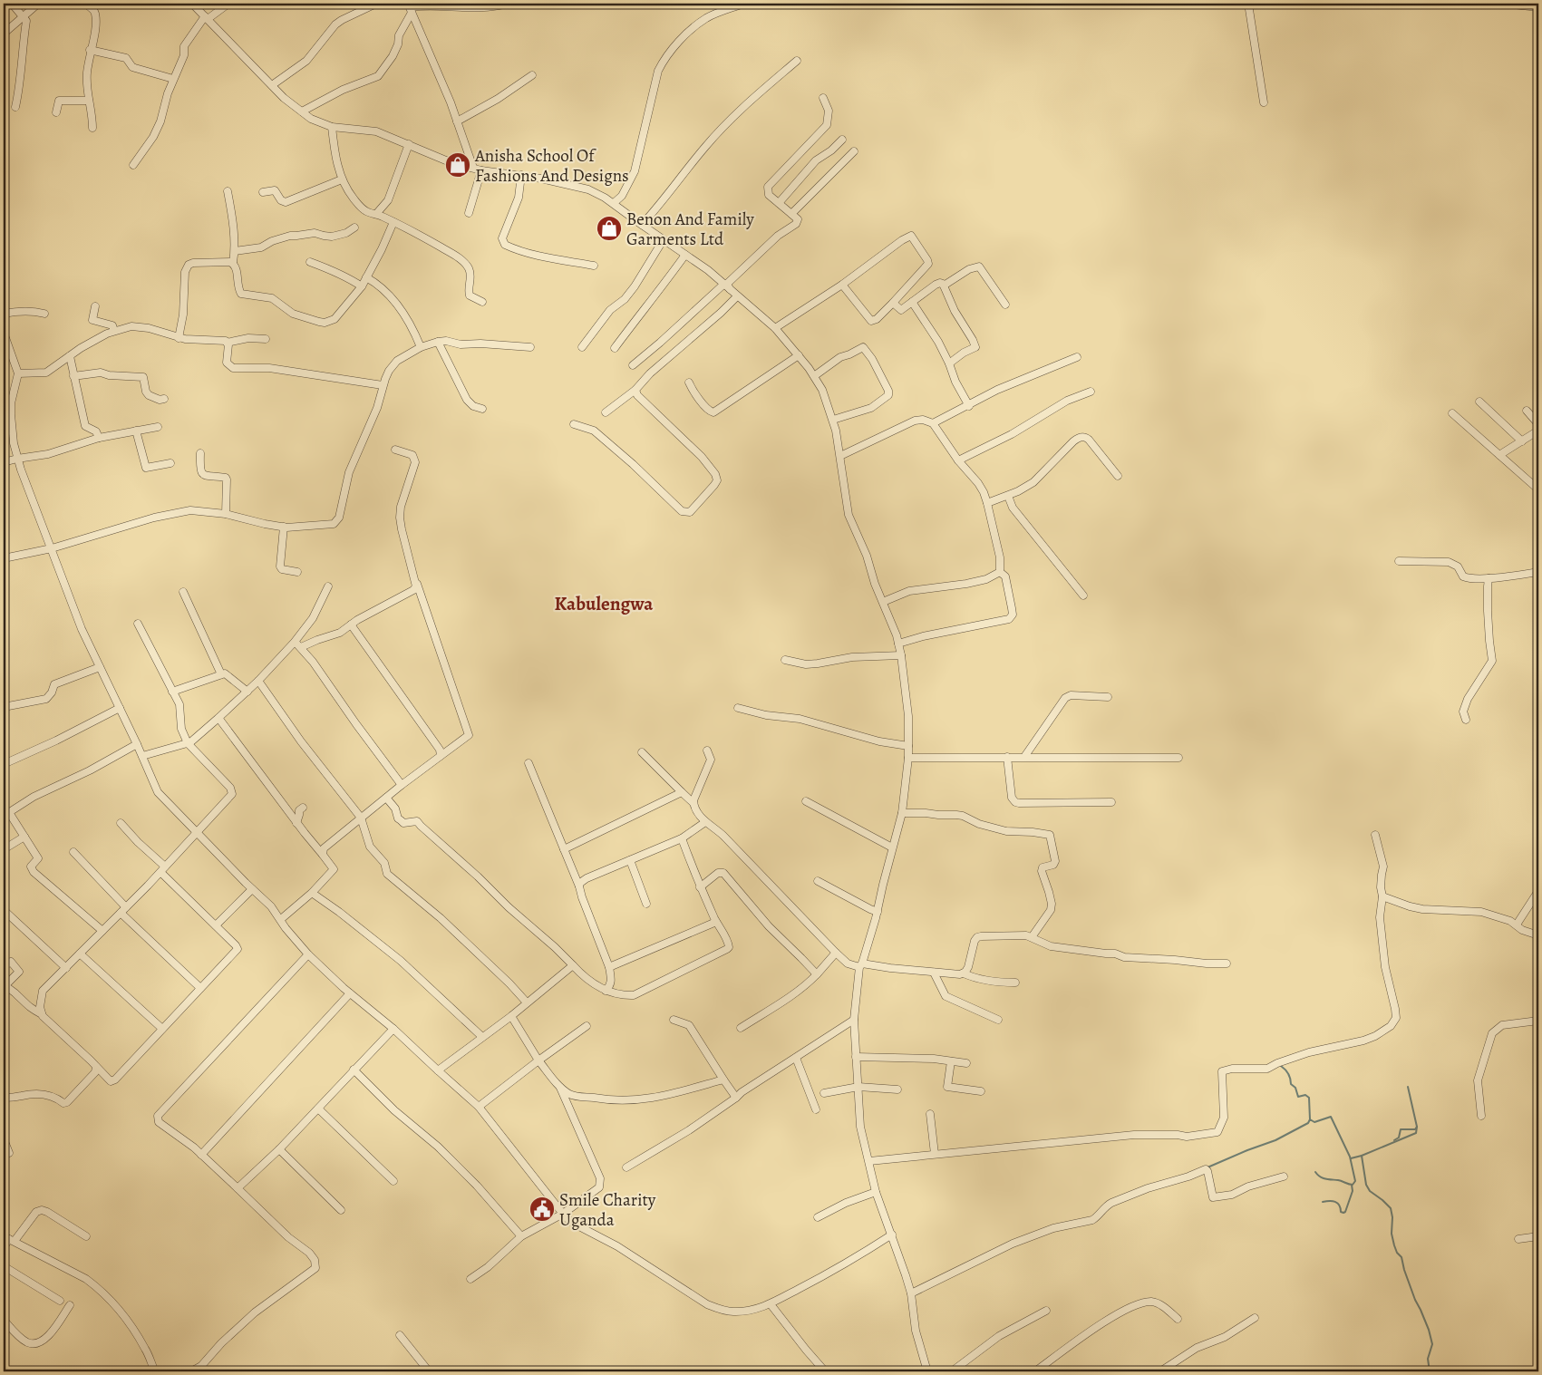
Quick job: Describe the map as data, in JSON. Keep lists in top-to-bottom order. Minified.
{"districts":["Kabulengwa"],"places":{"shop":["Anisha School Of Fashions And Designs","Benon And Family Garments Ltd"],"public building":["Smile Charity Uganda"]}}
